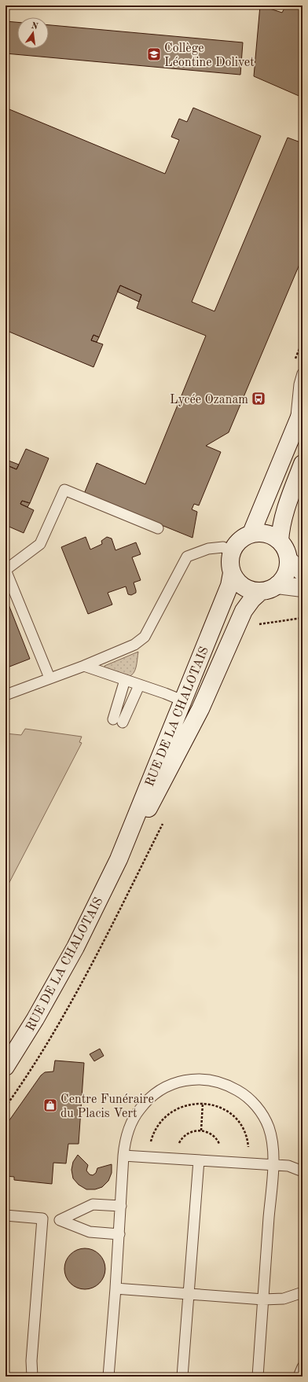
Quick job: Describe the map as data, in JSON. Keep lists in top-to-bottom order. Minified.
{"streets":{"main road":["RUE DE LA CHALOTAIS"]},"places":{"school or university":["Collège Léontine Dolivet"],"bus stop":["Lycée Ozanam"],"shop":["Centre Funéraire du Placis Vert"]},"north":"top"}
